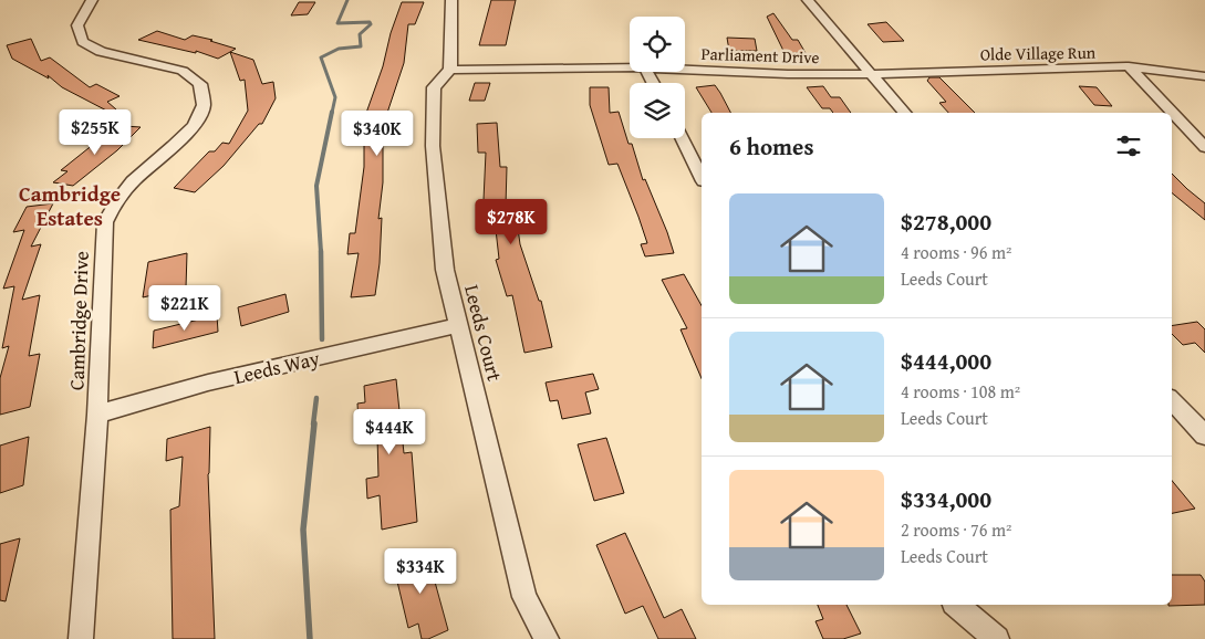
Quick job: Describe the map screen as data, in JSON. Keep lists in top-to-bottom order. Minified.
{"streets":{"street":["Olde Village Run","Parliament Drive","Cambridge Drive","Leeds Court","Leeds Way"]},"crossings":[["Olde Village Run","Parliament Drive"],["Parliament Drive","Leeds Court"],["Cambridge Drive","Leeds Way"],["Leeds Court","Leeds Way"]],"districts":["Cambridge Estates"],"page":{"price":["$255K","$340K","$278K","$221K","$444K","$334K"],"heading":"6 homes","list":[{"name":"$278,000","note":"4 rooms · 96 m² · Leeds Court"},{"name":"$444,000","note":"4 rooms · 108 m² · Leeds Court"},{"name":"$334,000","note":"2 rooms · 76 m² · Leeds Court"}]}}
